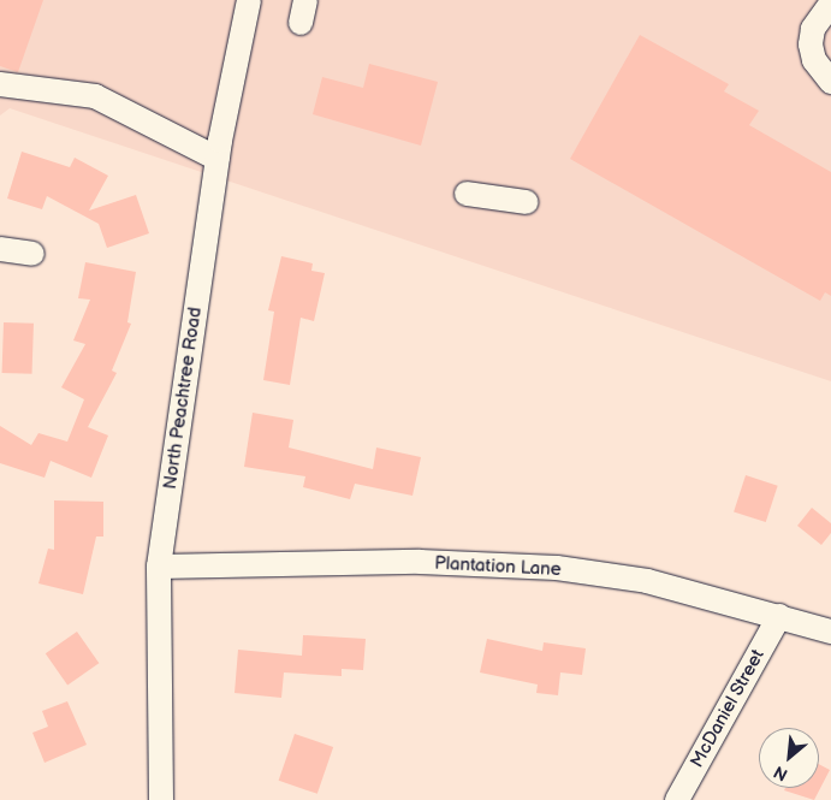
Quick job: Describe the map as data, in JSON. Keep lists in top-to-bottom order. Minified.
{"streets":{"street":["North Peachtree Road","Plantation Lane","McDaniel Street"]},"crossings":[["North Peachtree Road","Plantation Lane"],["Plantation Lane","McDaniel Street"]],"north":"bottom left"}
